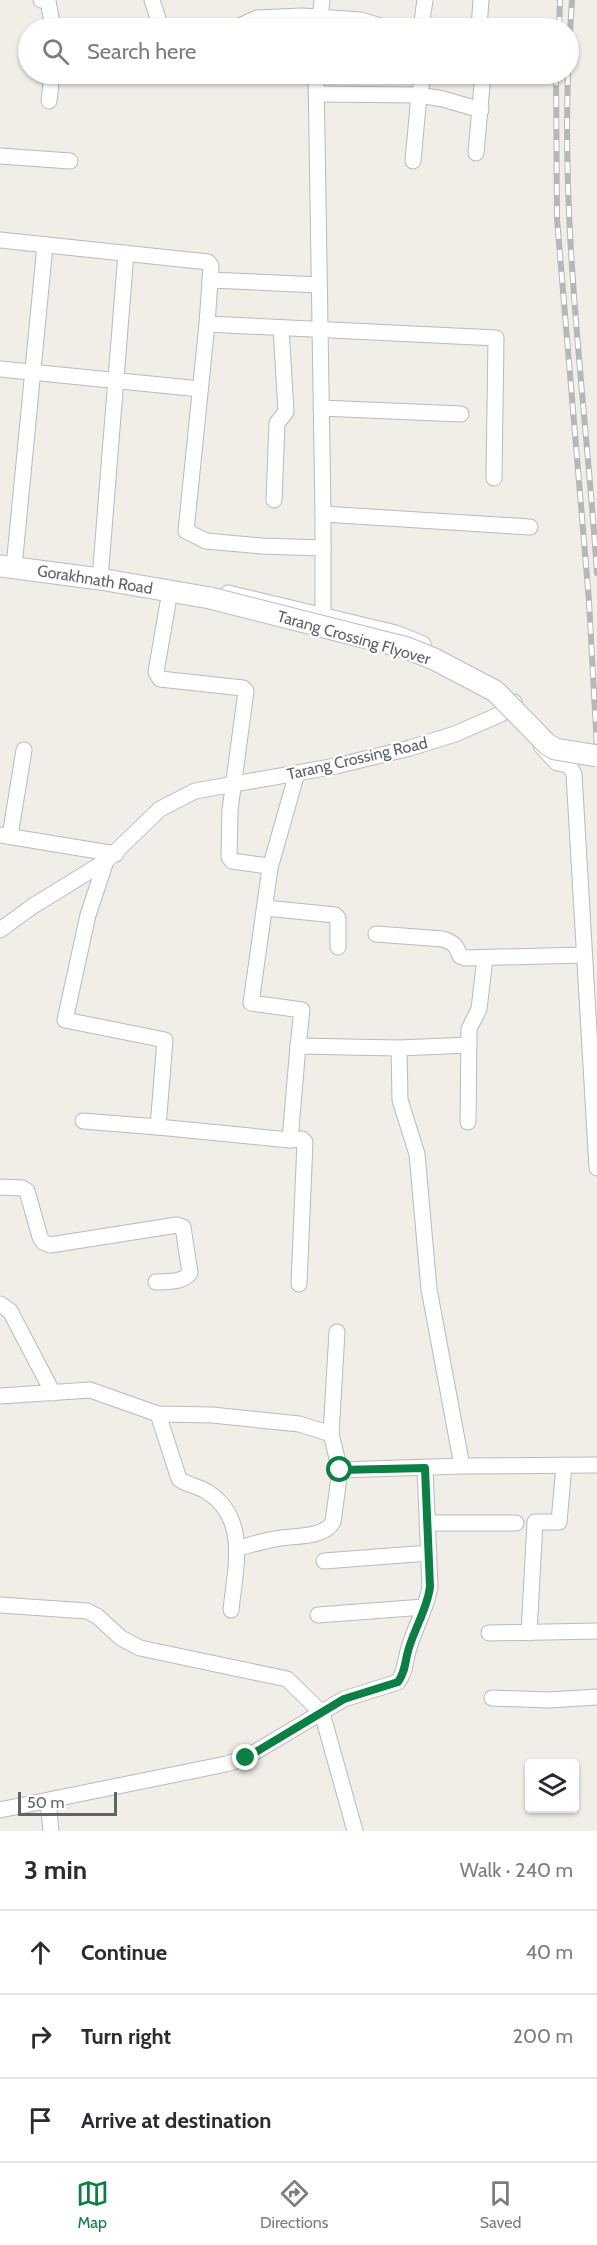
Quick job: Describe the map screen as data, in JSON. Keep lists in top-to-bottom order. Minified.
{"streets":{"main road":["Gorakhnath Road","Tarang Crossing Flyover"],"street":["Tarang Crossing Road"]},"crossings":[["Gorakhnath Road","Tarang Crossing Flyover"]],"scale_bar":"50 m","page":{"search":"Search here","scale":"50 m","heading":["3 min","Walk · 240 m"],"list":[["Continue","40 m"],["Turn right","200 m"],"Arrive at destination"],"nav":["Map","Directions","Saved"]}}
